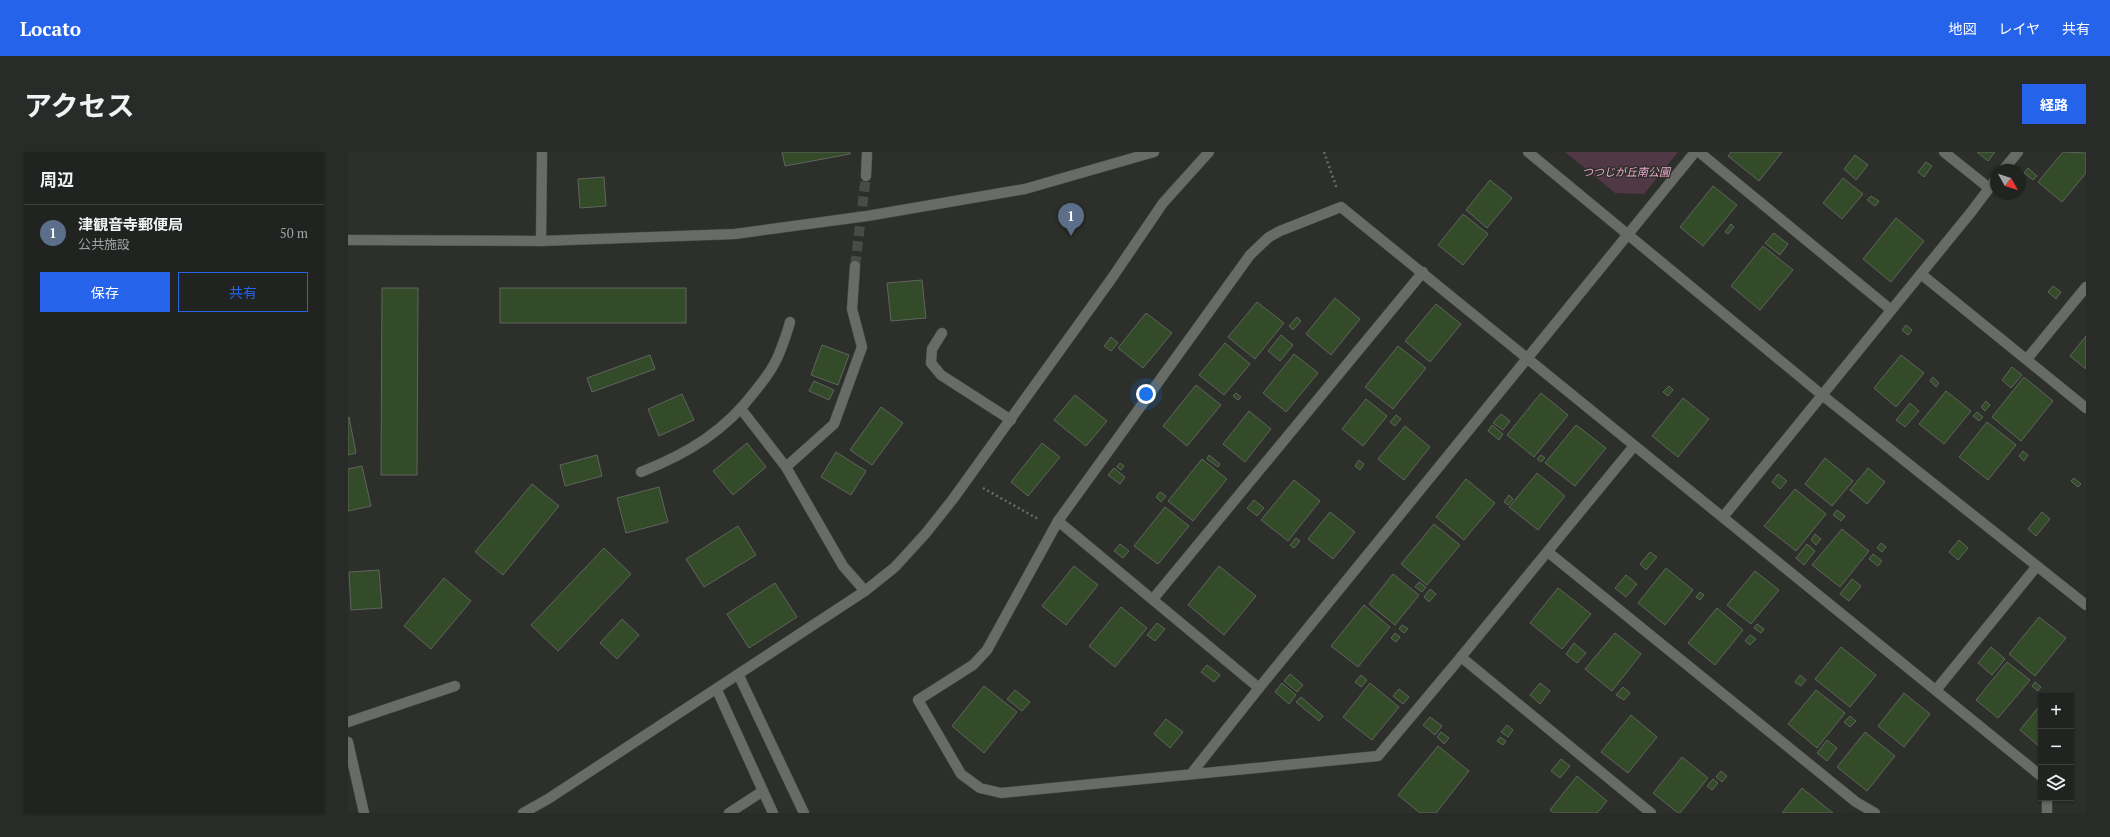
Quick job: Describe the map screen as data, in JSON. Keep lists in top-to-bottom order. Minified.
{"parks":["つつじが丘南公園"],"north":"bottom right","page":{"header":"Locato","nav":["地図","レイヤ","共有"],"title":"アクセス","buttons":["経路",["保存","共有"]],"heading":"周辺","pins":"1","list":[{"mark":"1","name":"津観音寺郵便局","note":"公共施設","value":"50 m"}],"map_buttons":["+","−"]}}
